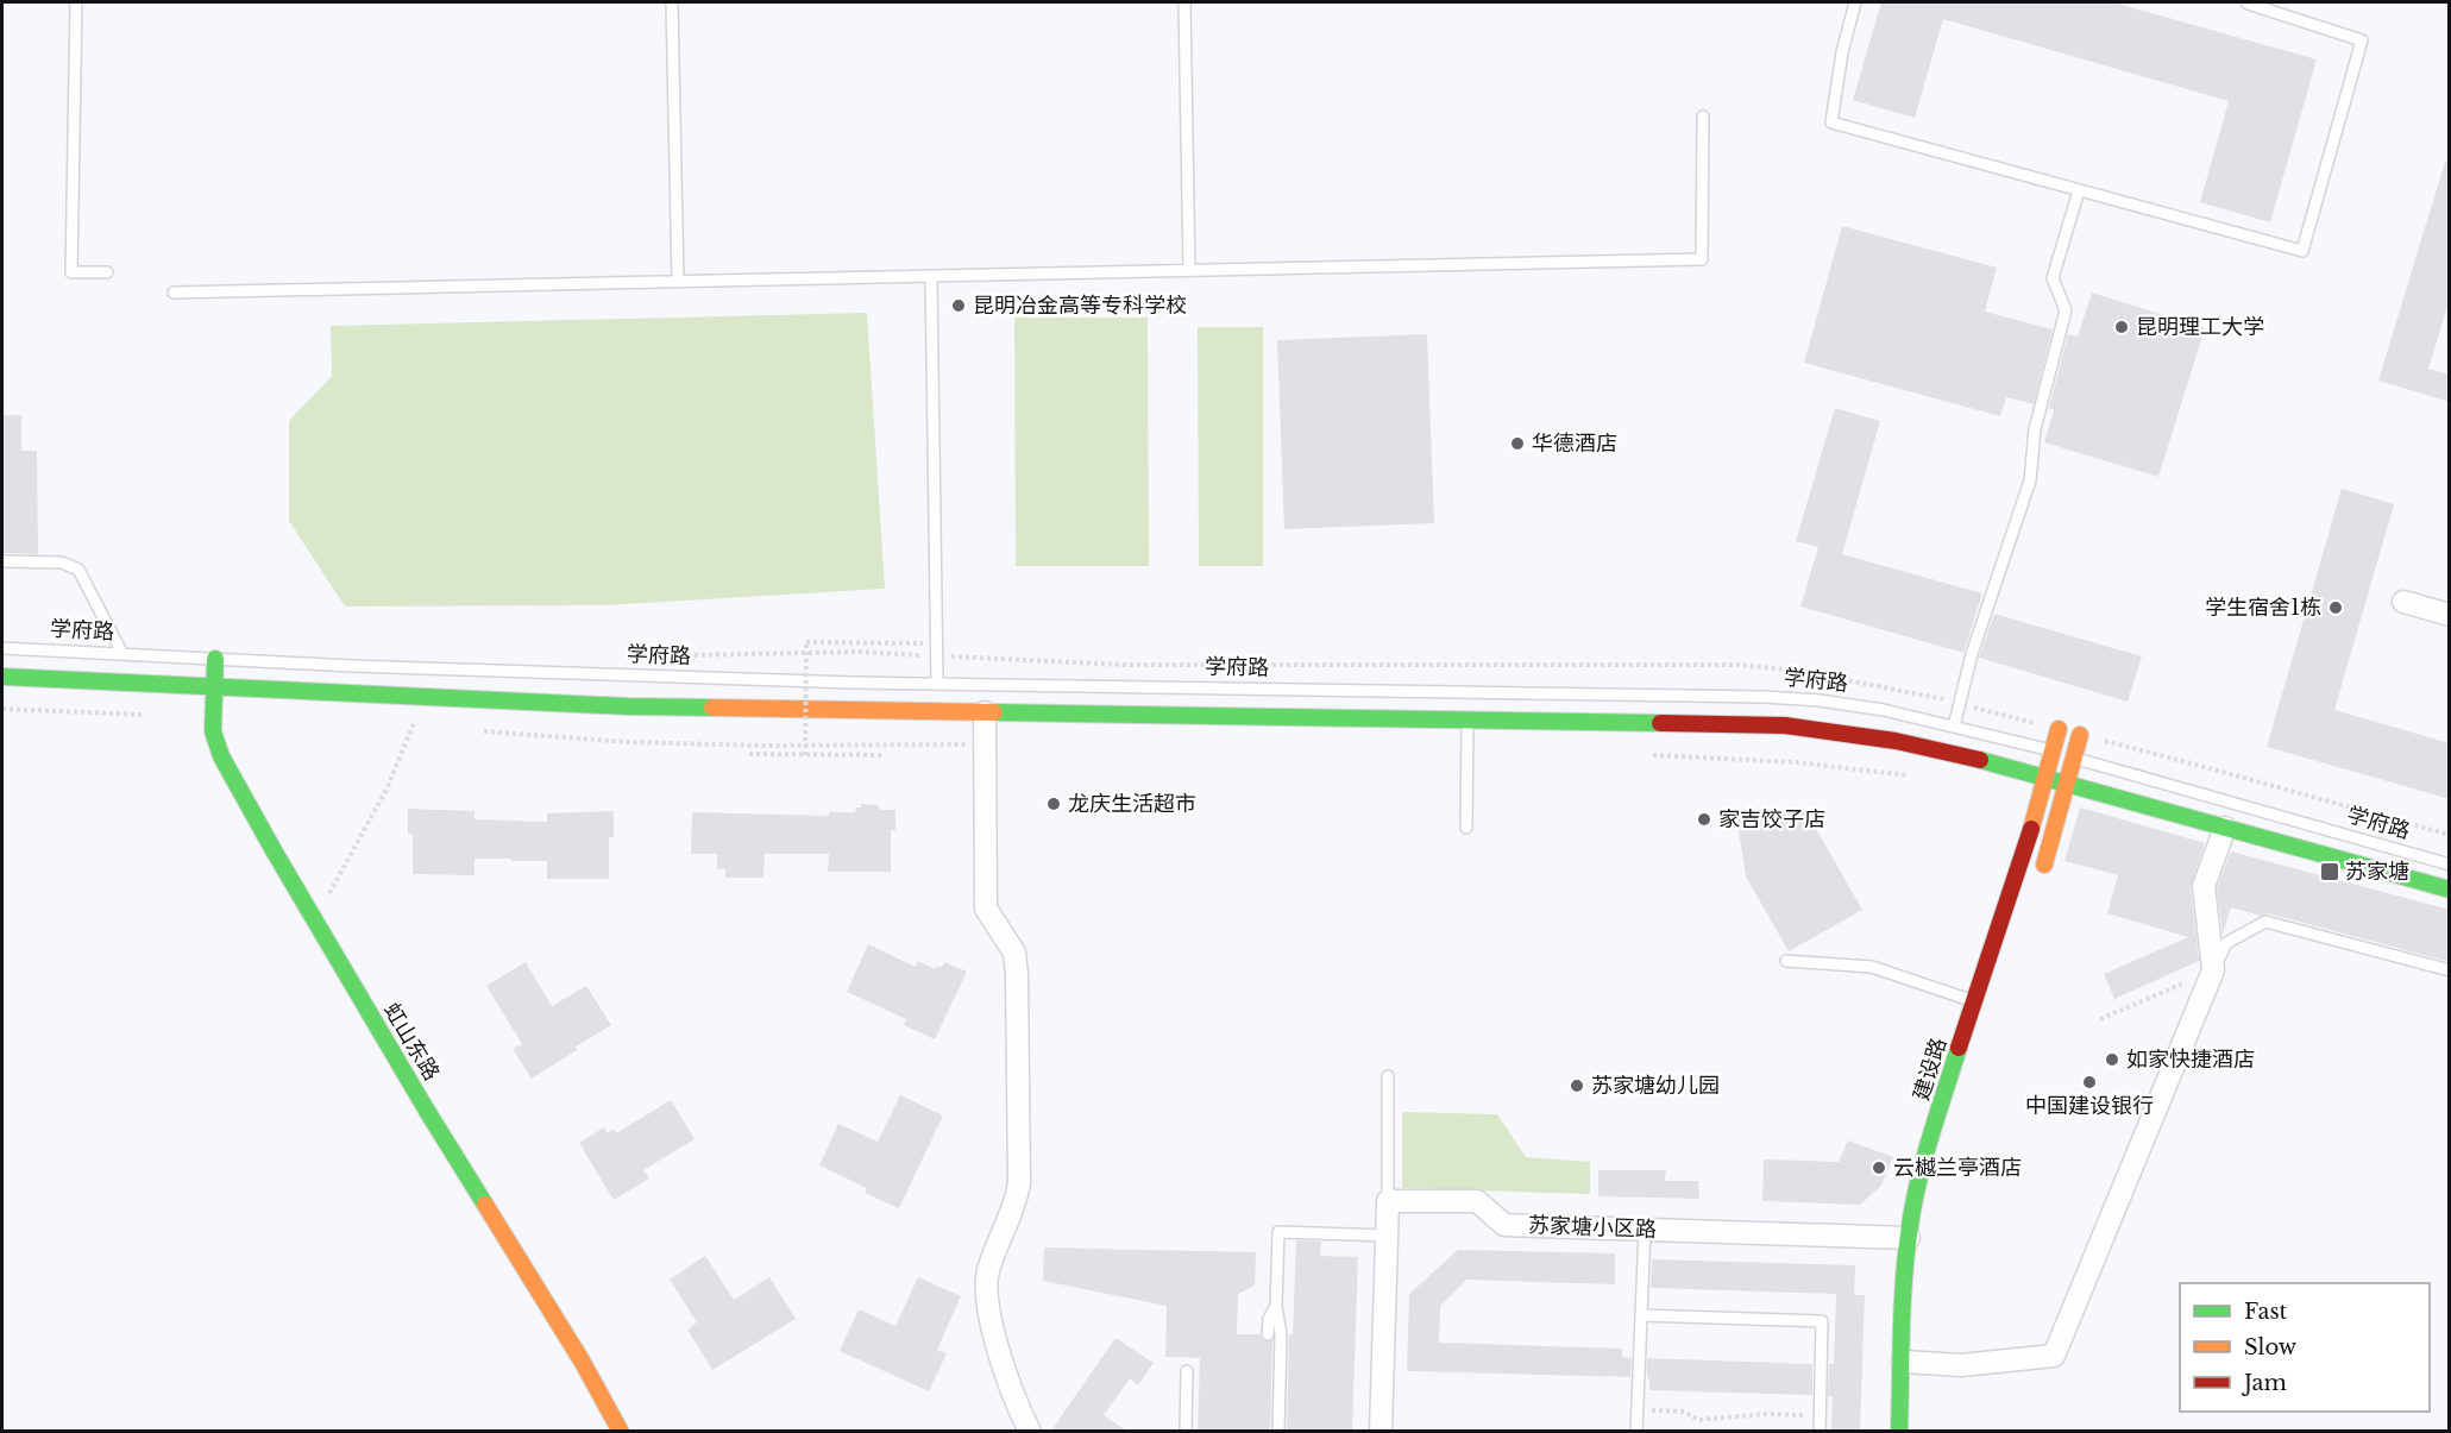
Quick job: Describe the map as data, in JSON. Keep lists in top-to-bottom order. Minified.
{"streets":{"main road":["学府路","虹山东路","建设路"],"street":["苏家塘小区路"]},"crossings":[["学府路","虹山东路"],["学府路","建设路"],["建设路","苏家塘小区路"]],"places":{"other":["昆明冶金高等专科学校","昆明理工大学","华德酒店","学生宿舍1栋","龙庆生活超市","家吉饺子店","如家快捷酒店","中国建设银行","苏家塘幼儿园","云樾兰亭酒店"],"transit":["苏家塘"]},"legend":["Fast","Slow","Jam"]}
